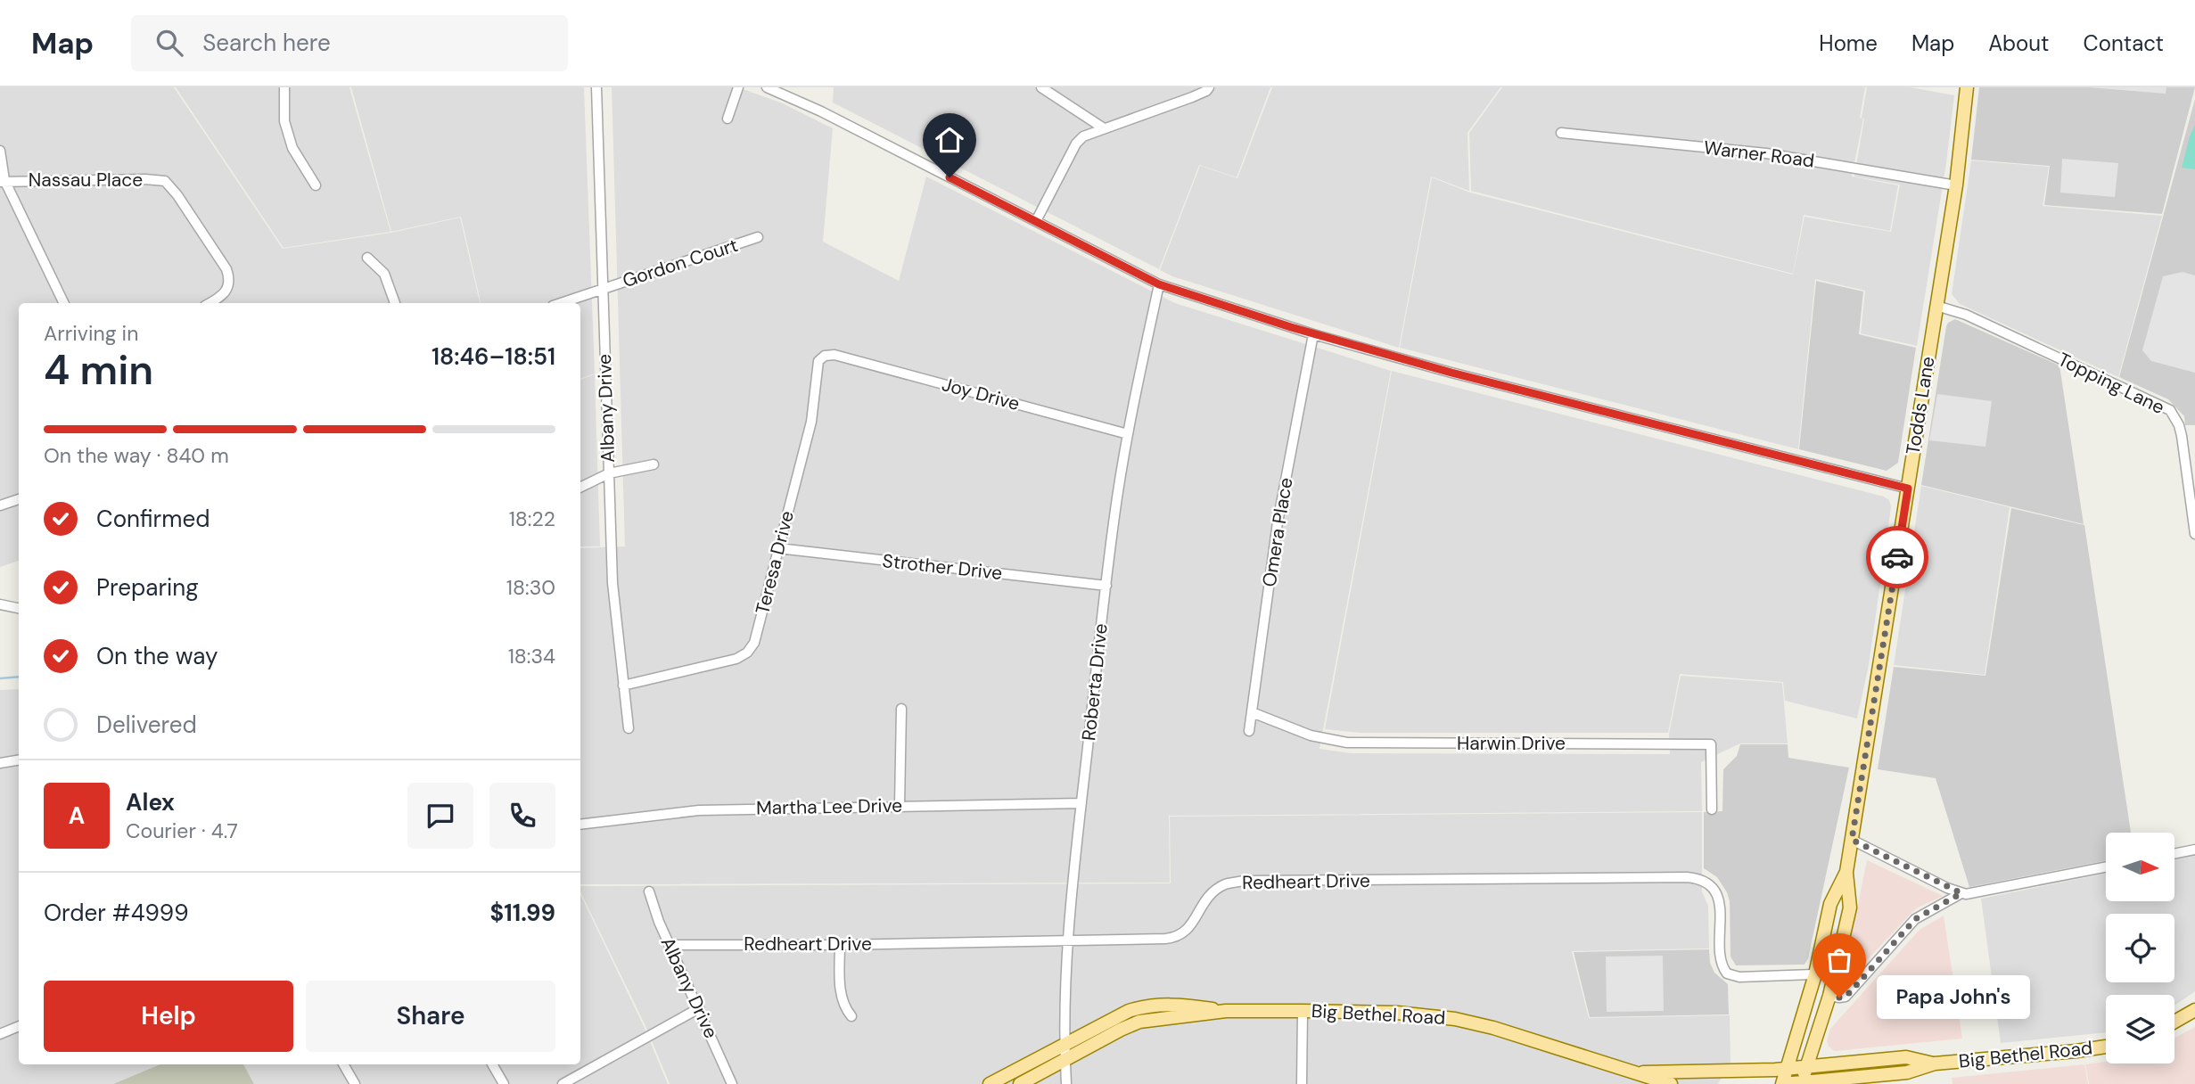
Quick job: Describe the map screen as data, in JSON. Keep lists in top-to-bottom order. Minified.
{"streets":{"main road":["Todds Lane","Big Bethel Road"],"street":["Warner Road","Nassau Place","Gordon Court","Topping Lane","Joy Drive","Albany Drive","Omera Place","Teresa Drive","Strother Drive","Roberta Drive","Harwin Drive","Martha Lee Drive","Redheart Drive"]},"crossings":[["Warner Road","Todds Lane"],["Gordon Court","Albany Drive"],["Topping Lane","Todds Lane"],["Joy Drive","Teresa Drive"],["Joy Drive","Roberta Drive"],["Todds Lane","Redheart Drive"],["Todds Lane","Big Bethel Road"],["Albany Drive","Teresa Drive"],["Albany Drive","Redheart Drive"],["Omera Place","Harwin Drive"],["Teresa Drive","Strother Drive"],["Strother Drive","Roberta Drive"],["Roberta Drive","Martha Lee Drive"],["Roberta Drive","Redheart Drive"],["Roberta Drive","Big Bethel Road"]],"places":["Papa John's"],"north":"right","page":{"header":"Map","search":"Search here","nav":["Home","Map","About","Contact"],"heading":["4 min","Arriving in","18:46–18:51"],"panel":["Alex","Courier · 4.7","Order #4999","$11.99"],"bar":"On the way · 840 m","list":[["Confirmed","18:22"],["Preparing","18:30"],["On the way","18:34"],"Delivered"],"round":"A","buttons":["Help","Share"],"bubble":"Papa John's"}}
